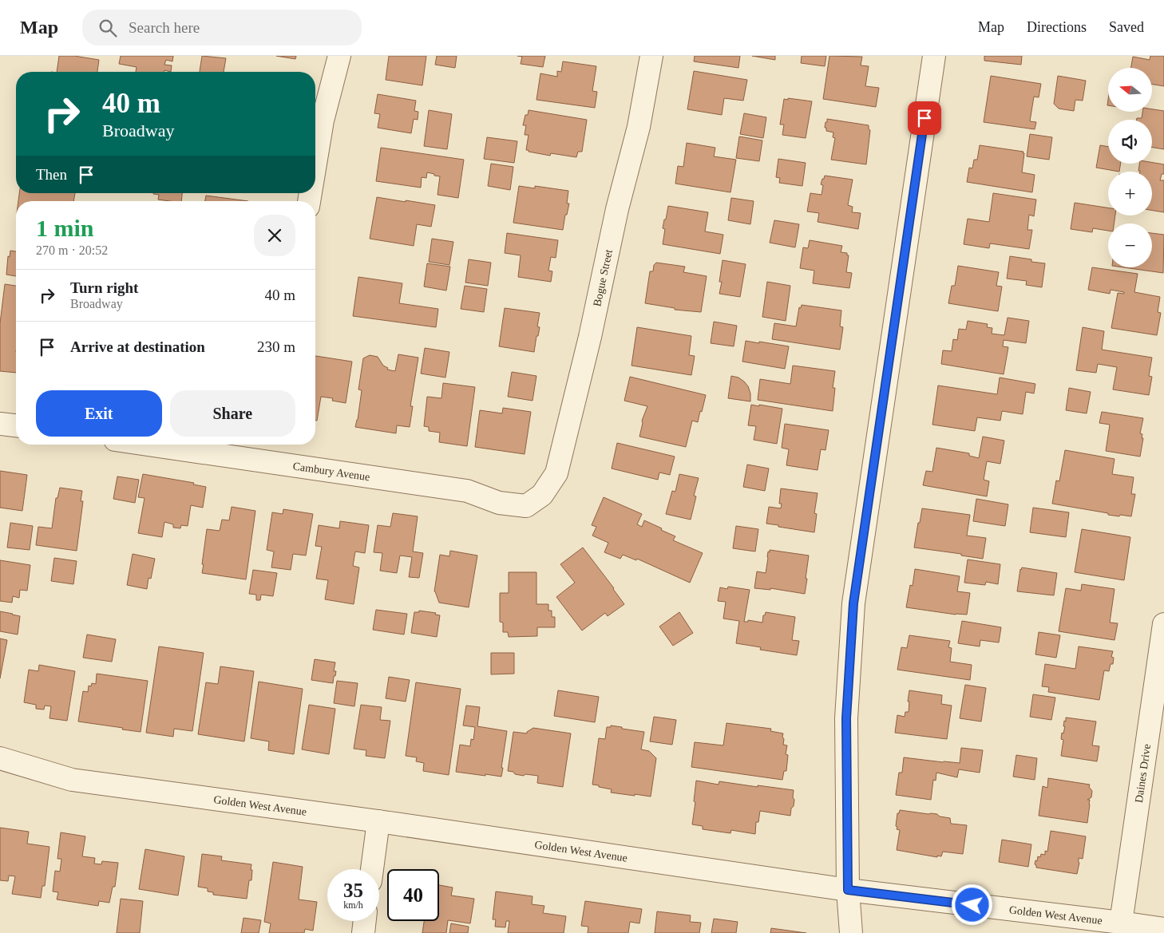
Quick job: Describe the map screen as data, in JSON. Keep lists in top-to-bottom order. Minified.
{"streets":{"street":["Bogue Street","Cambury Avenue","Daines Drive","Golden West Avenue"]},"crossings":[["Bogue Street","Cambury Avenue"],["Daines Drive","Golden West Avenue"]],"north":"left","page":{"header":"Map","search":"Search here","nav":["Map","Directions","Saved"],"map_buttons":["+","−"],"turn":["40 m","Broadway"],"then":"Then","heading":["1 min","270 m · 20:52"],"list":[{"name":"Turn right","note":"Broadway","value":"40 m"},{"name":"Arrive at destination","value":"230 m"}],"buttons":["Exit","Share"],"speed":"35 km/h","limit":"40"}}
